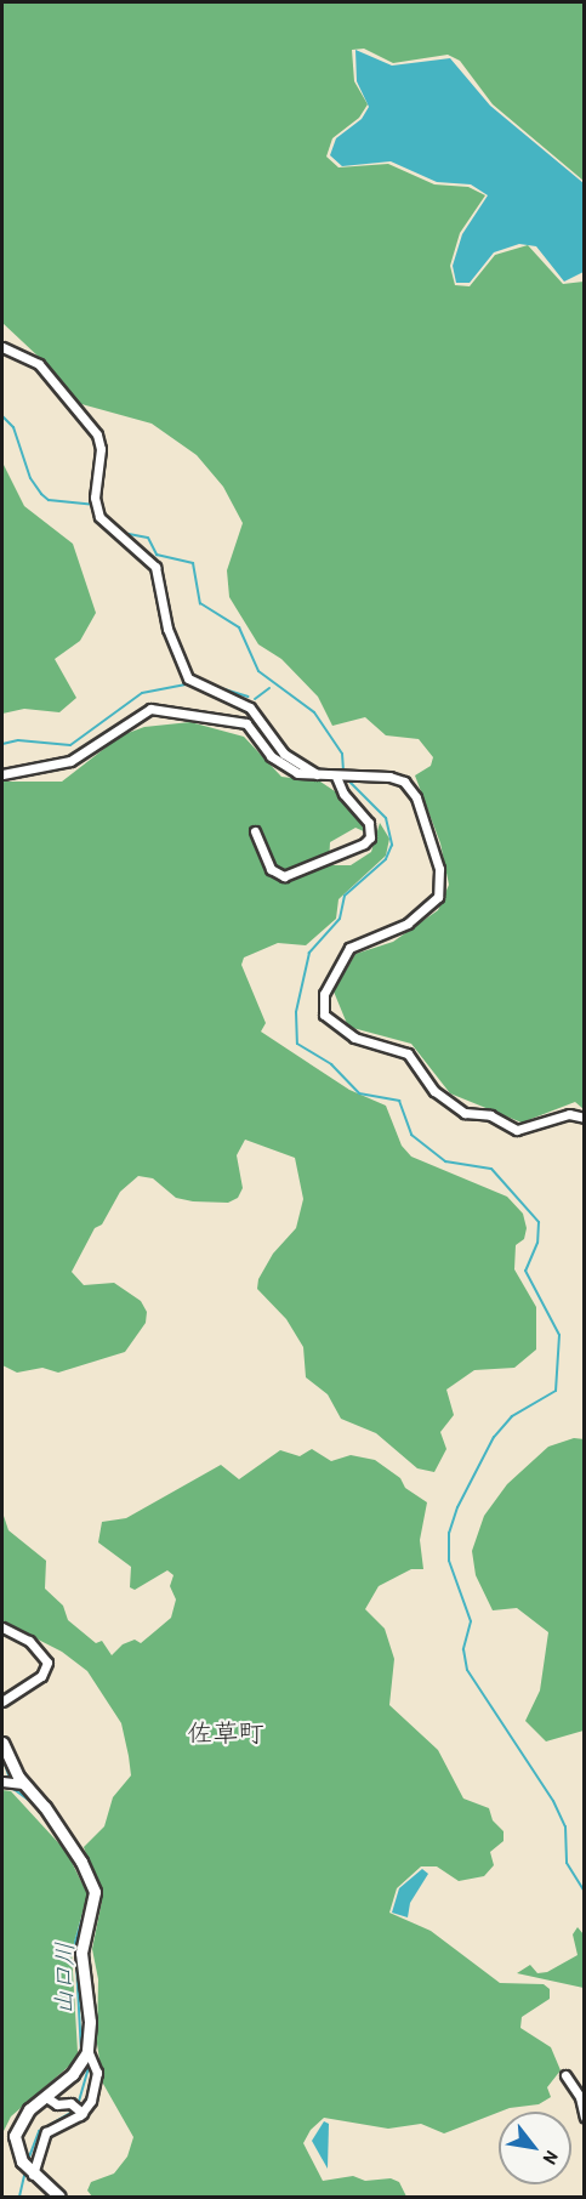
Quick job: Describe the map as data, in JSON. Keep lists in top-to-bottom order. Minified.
{"districts":["佐草町"],"water":["山口川"],"north":"bottom right"}
